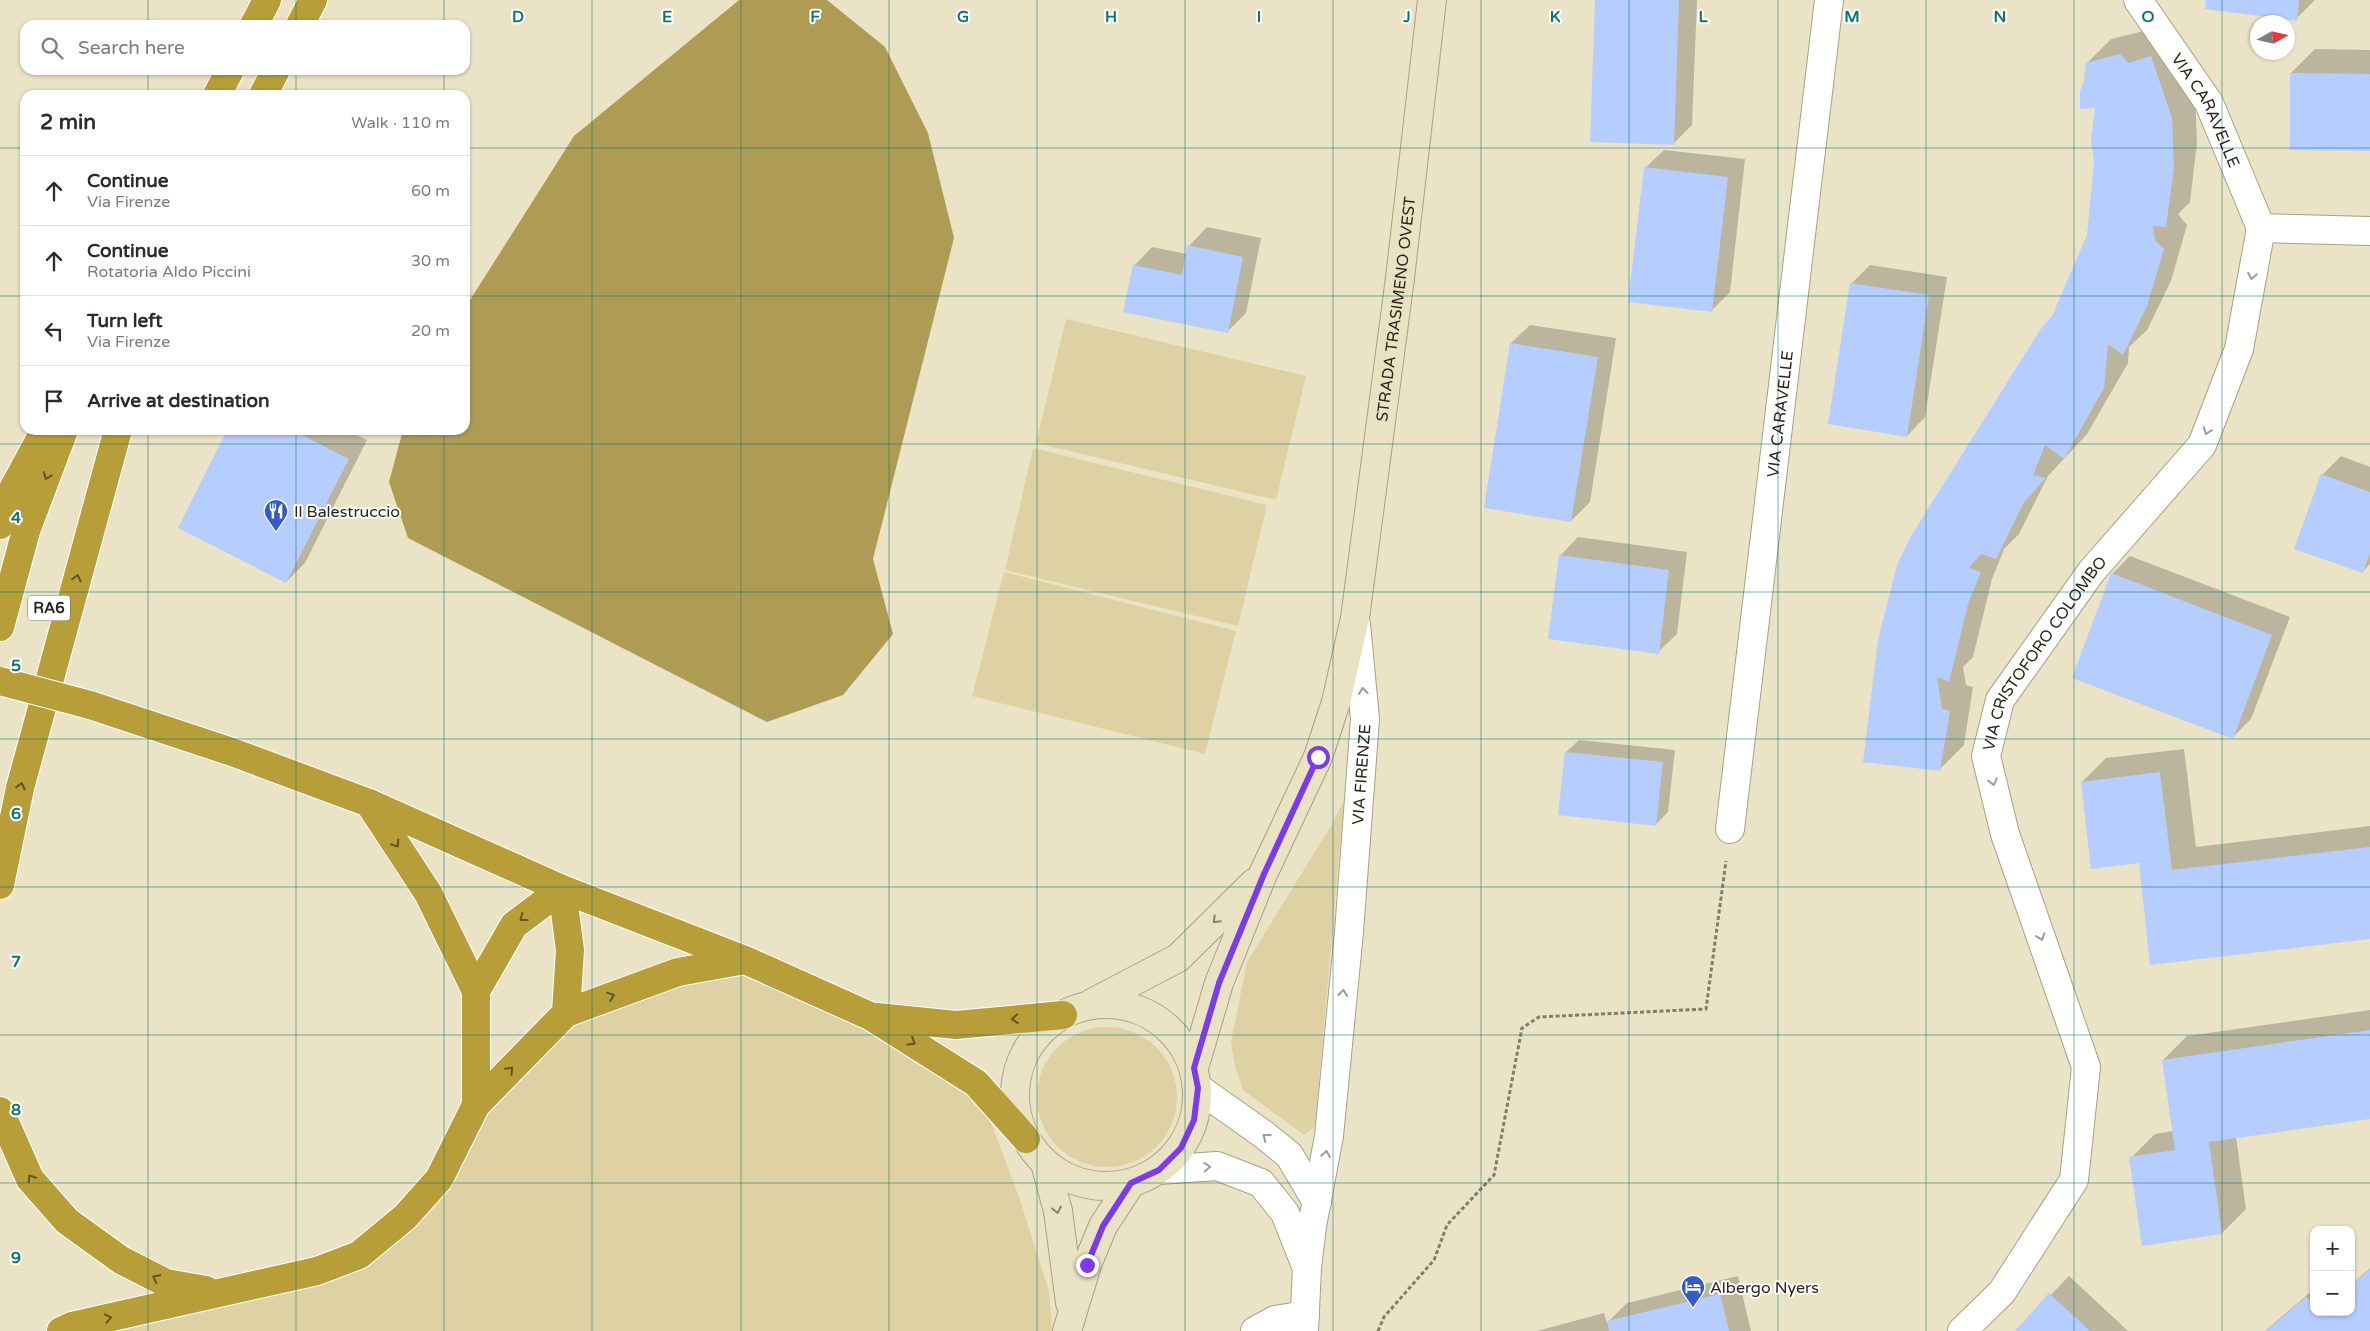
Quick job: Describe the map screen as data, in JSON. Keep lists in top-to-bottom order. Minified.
{"streets":{"highway":["RA6"],"main road":["STRADA TRASIMENO OVEST"],"street":["VIA CARAVELLE","VIA CRISTOFORO COLOMBO","VIA FIRENZE"]},"crossings":[["VIA CARAVELLE","VIA CRISTOFORO COLOMBO"],["STRADA TRASIMENO OVEST","VIA FIRENZE"]],"one_way":["VIA CRISTOFORO COLOMBO","VIA FIRENZE"],"places":{"restaurant":["Il Balestruccio"],"hotel":["Albergo Nyers"]},"north":"right","page":{"search":"Search here","heading":["2 min","Walk · 110 m"],"list":[["Continue","Via Firenze","60 m"],["Continue","Rotatoria Aldo Piccini","30 m"],["Turn left","Via Firenze","20 m"],"Arrive at destination"],"map_buttons":["+","−"]},"grid":{"columns":["D","E","F","G","H","I","J","K","L","M","N","O"],"rows":["4","5","6","7","8","9"]}}
